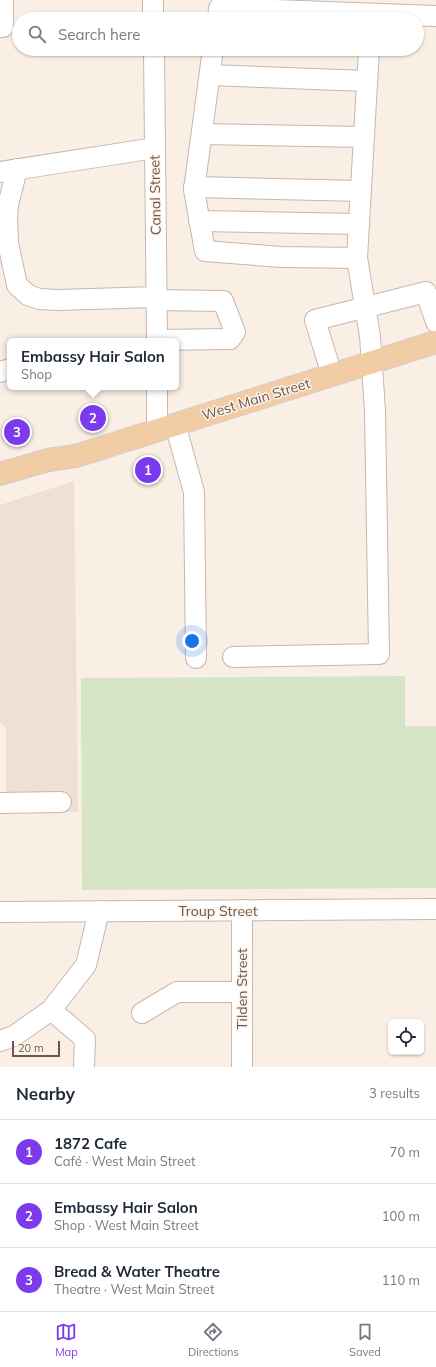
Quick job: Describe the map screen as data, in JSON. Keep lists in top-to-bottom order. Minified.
{"streets":{"main road":["West Main Street"],"street":["Canal Street","Troup Street","Tilden Street"]},"crossings":[["Troup Street","Tilden Street"]],"scale_bar":"20 m","page":{"search":"Search here","popup":["Embassy Hair Salon","Shop"],"pins":["2","3","1"],"scale":"20 m","heading":["Nearby","3 results"],"list":[{"mark":"1","name":"1872 Cafe","note":"Café · West Main Street","value":"70 m"},{"mark":"2","name":"Embassy Hair Salon","note":"Shop · West Main Street","value":"100 m"},{"mark":"3","name":"Bread & Water Theatre","note":"Theatre · West Main Street","value":"110 m"}],"nav":["Map","Directions","Saved"]}}
